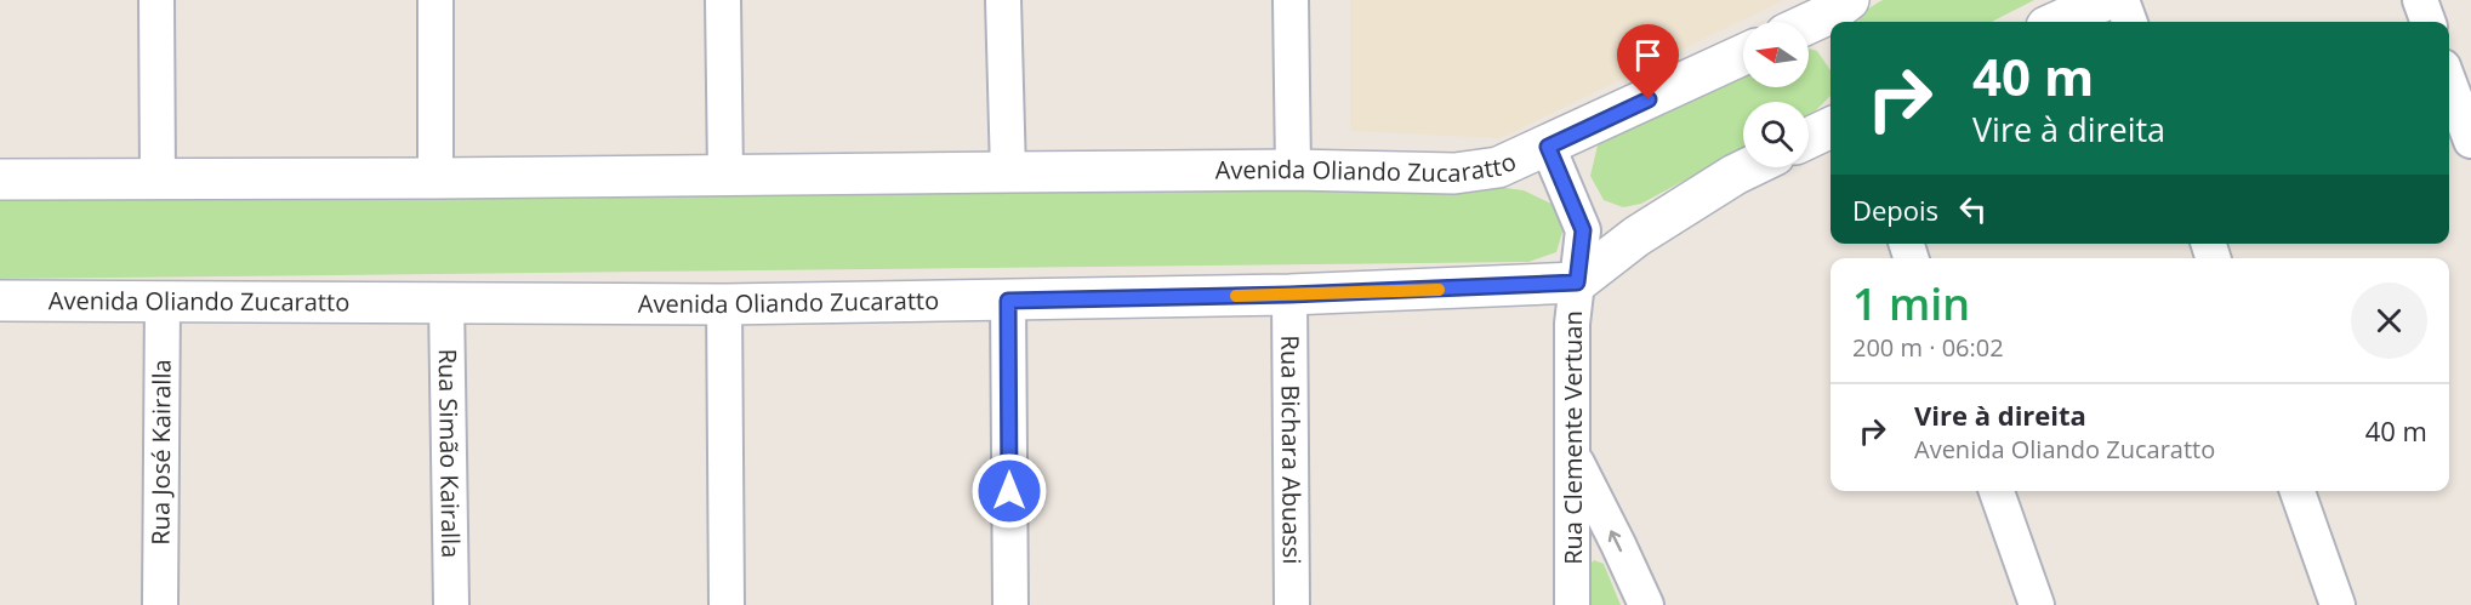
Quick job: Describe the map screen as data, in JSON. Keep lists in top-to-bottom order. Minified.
{"streets":{"street":["Avenida Oliando Zucaratto","Rua Clemente Vertuan","Rua Bichara Abuassi","Rua José Kairalla","Rua Simão Kairalla"]},"crossings":[["Avenida Oliando Zucaratto","Rua Clemente Vertuan"],["Avenida Oliando Zucaratto","Rua Bichara Abuassi"],["Avenida Oliando Zucaratto","Rua José Kairalla"],["Avenida Oliando Zucaratto","Rua Simão Kairalla"]],"north":"left","page":{"turn":["40 m","Vire à direita"],"then":"Depois","heading":["1 min","200 m · 06:02"],"list":[{"name":"Vire à direita","note":"Avenida Oliando Zucaratto","value":"40 m"}]}}
